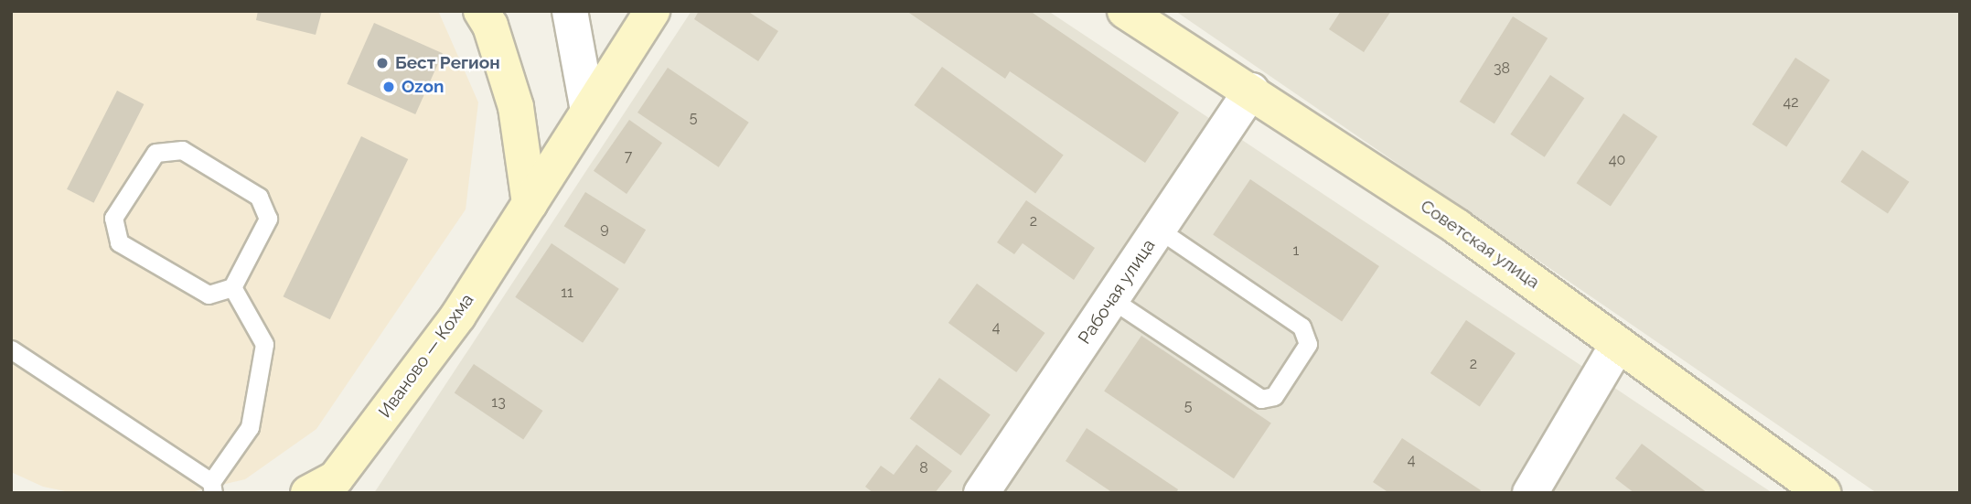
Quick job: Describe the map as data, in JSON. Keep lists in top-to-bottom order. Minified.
{"streets":{"main road":["Советская улица","Иваново — Кохма"],"street":["Рабочая улица"]},"crossings":[["Советская улица","Рабочая улица"]],"places":["Бест Регион","Ozon"],"house_numbers":["38","42","5","7","40","2","9","1","11","4","2","13","5","4","8"]}
